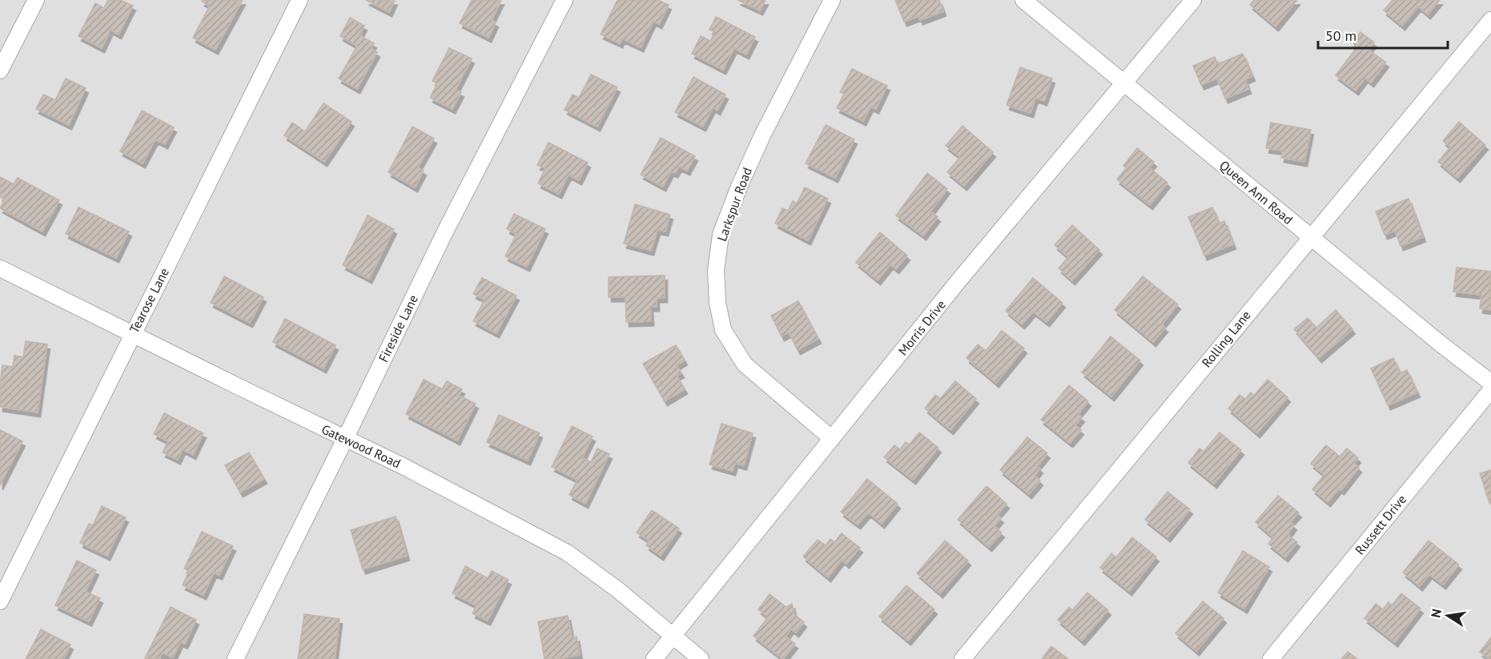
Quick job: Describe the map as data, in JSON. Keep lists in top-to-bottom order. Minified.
{"streets":{"street":["Queen Ann Road","Larkspur Road","Tearose Lane","Morris Drive","Fireside Lane","Rolling Lane","Gatewood Road","Russett Drive"]},"crossings":[["Queen Ann Road","Morris Drive"],["Queen Ann Road","Rolling Lane"],["Larkspur Road","Morris Drive"],["Tearose Lane","Gatewood Road"],["Morris Drive","Gatewood Road"],["Fireside Lane","Gatewood Road"]],"scale_bar":"50 m","north":"left"}
